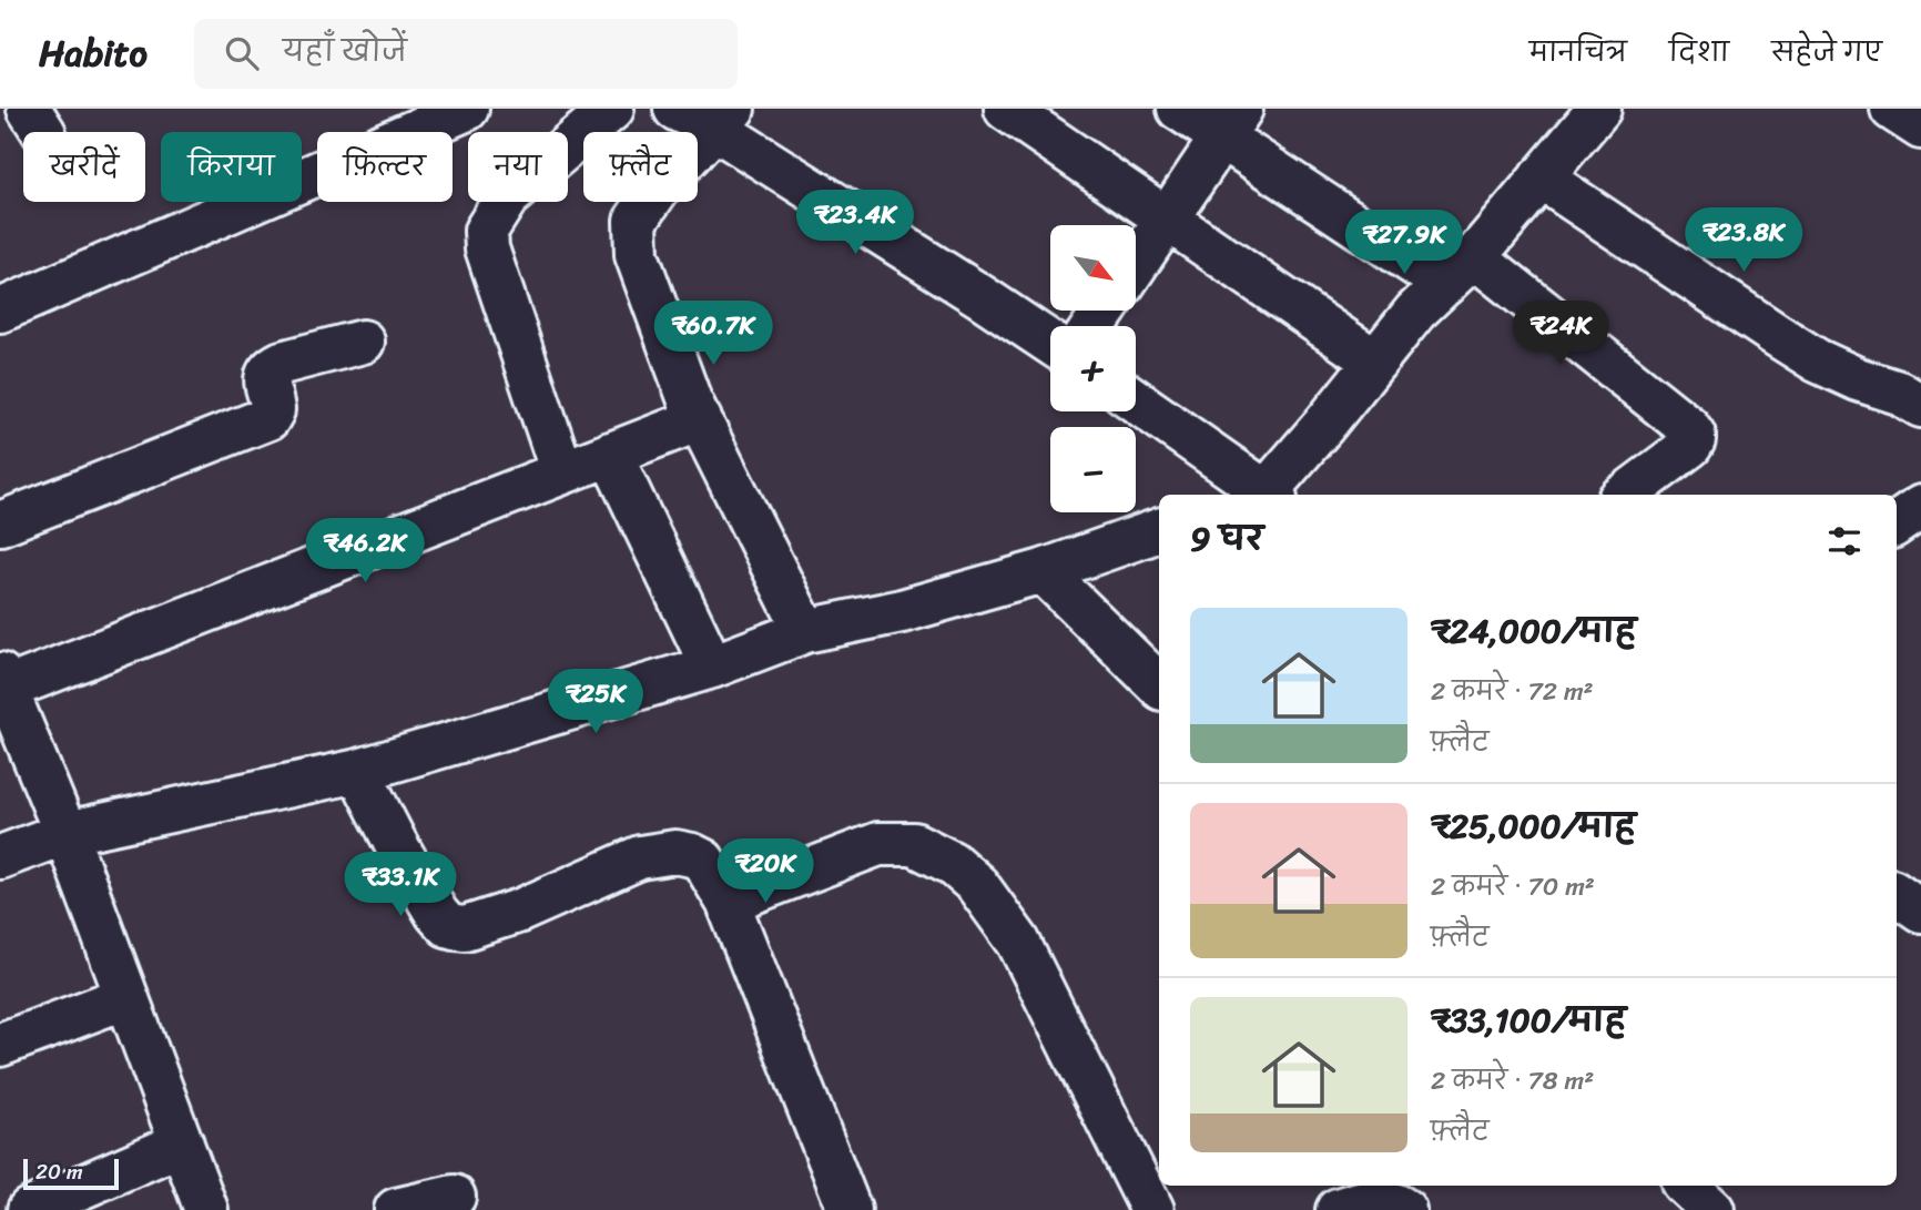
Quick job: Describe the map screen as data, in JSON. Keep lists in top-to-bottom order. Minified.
{"scale_bar":"20 m","north":"bottom right","page":{"header":"Habito","search":"यहाँ खोजें","nav":["मानचित्र","दिशा","सहेजे गए"],"chip":["खरीदें","किराया","फ़िल्टर","नया","फ़्लैट"],"price":["₹23.4K","₹23.8K","₹27.9K","₹60.7K","₹24K","₹46.2K","₹25K","₹20K","₹33.1K"],"map_buttons":["+","−"],"heading":"9 घर","list":[{"name":"₹24,000/माह","note":"2 कमरे · 72 m² · फ़्लैट"},{"name":"₹25,000/माह","note":"2 कमरे · 70 m² · फ़्लैट"},{"name":"₹33,100/माह","note":"2 कमरे · 78 m² · फ़्लैट"}],"scale":"20 m"}}
